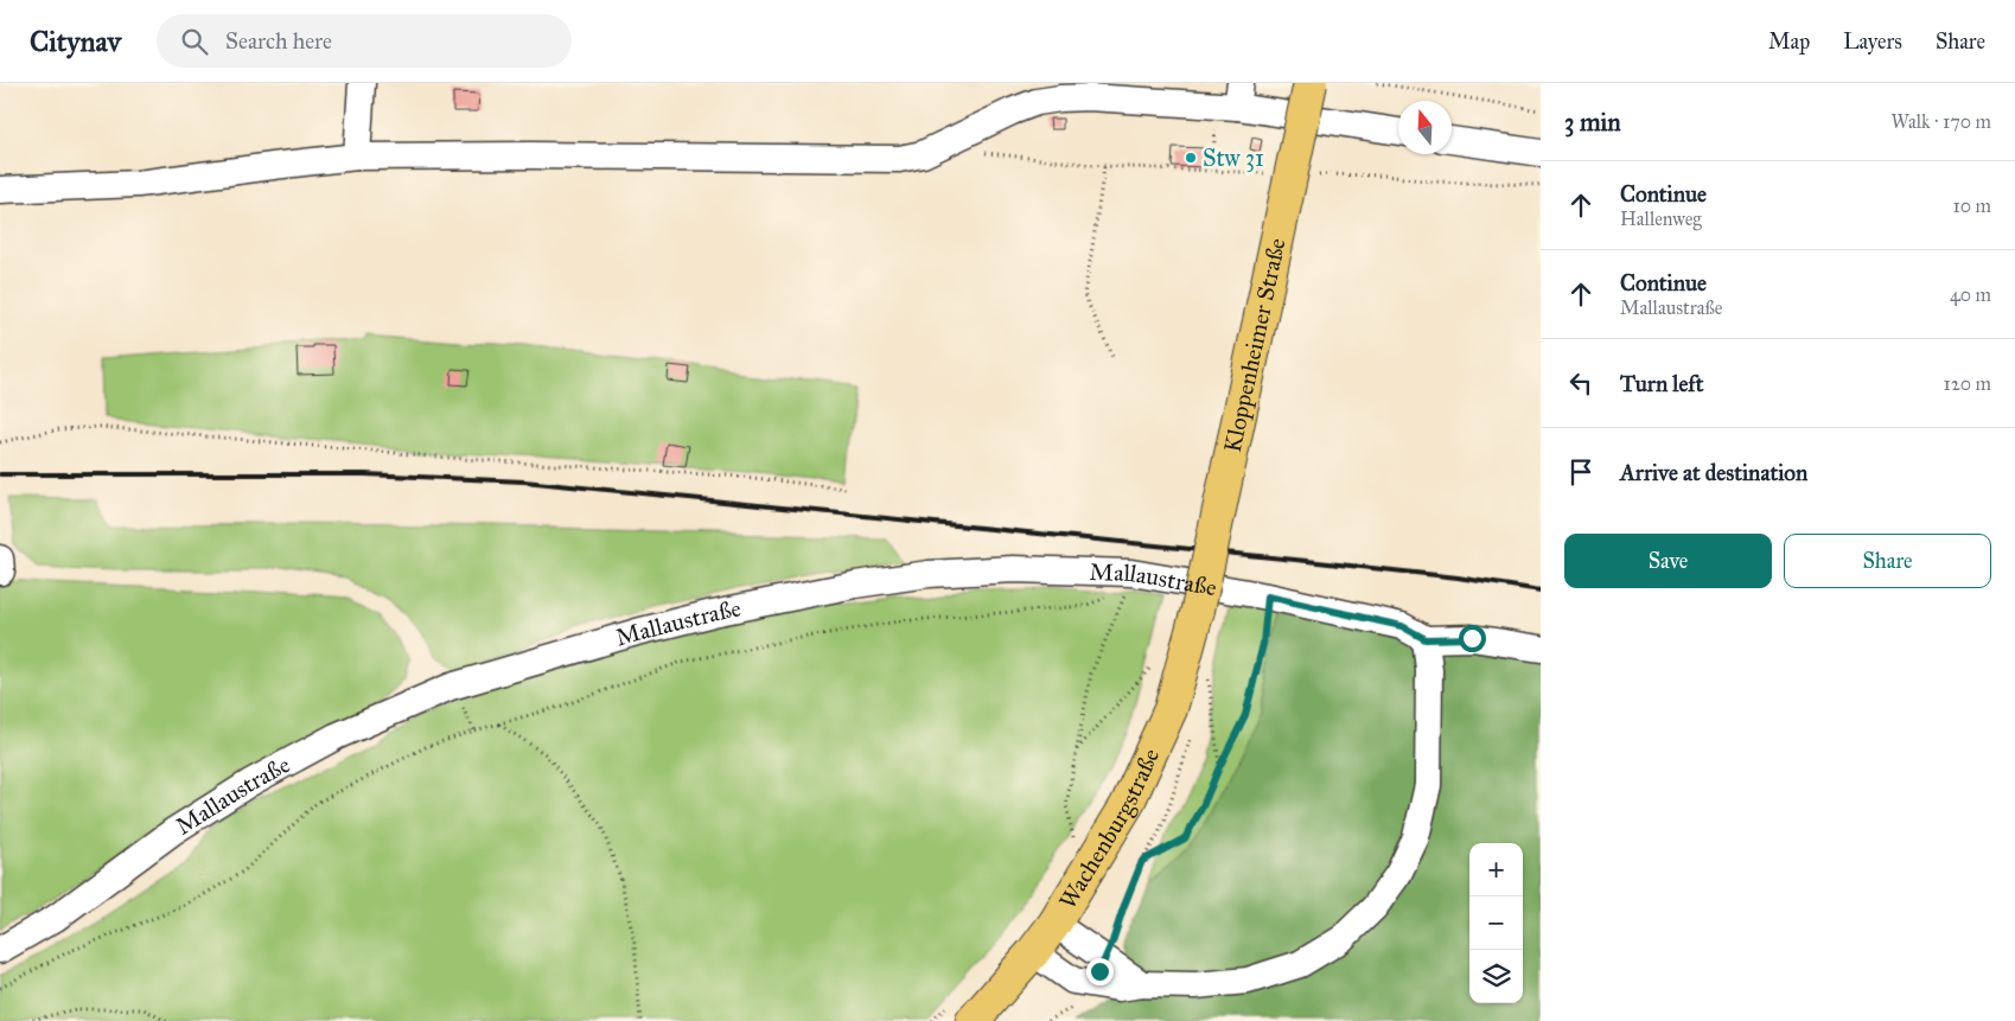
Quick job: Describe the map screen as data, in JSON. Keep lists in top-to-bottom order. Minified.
{"streets":{"main road":["Kloppenheimer Straße","Wachenburgstraße"],"street":["Mallaustraße"]},"crossings":[["Kloppenheimer Straße","Wachenburgstraße"]],"places":["Stw 31"],"north":"top","page":{"header":"Citynav","search":"Search here","nav":["Map","Layers","Share"],"heading":["3 min","Walk · 170 m"],"list":[["Continue","Hallenweg","10 m"],["Continue","Mallaustraße","40 m"],["Turn left","120 m"],"Arrive at destination"],"buttons":["Save","Share"],"map_buttons":["+","−"]}}
